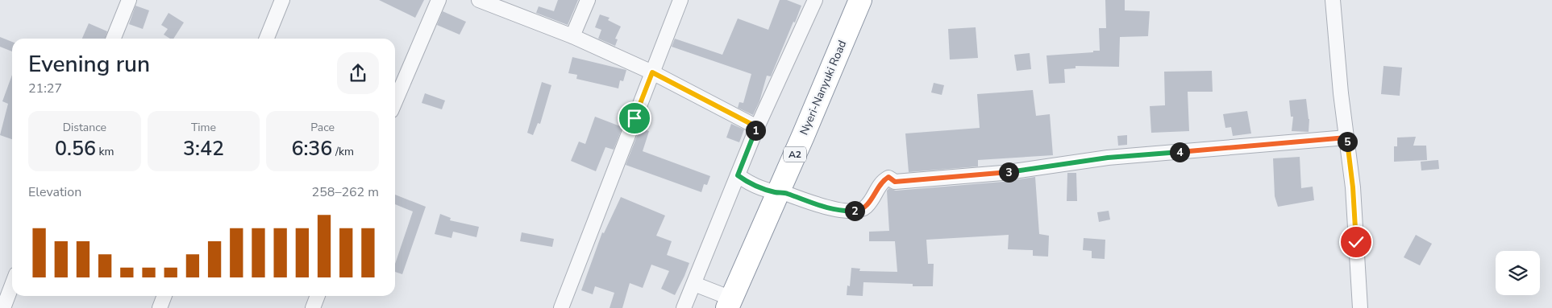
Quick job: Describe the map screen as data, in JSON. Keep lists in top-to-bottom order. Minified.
{"streets":{"highway":["Nyeri-Nanyuki Road","A2"]},"page":{"heading":["Evening run","21:27"],"stats":[["Distance","0.56 km"],["Time","3:42"],["Pace","6:36 /km"]],"pins":["1","5","4","3","2"],"chart":["Elevation","258–262 m"]}}
